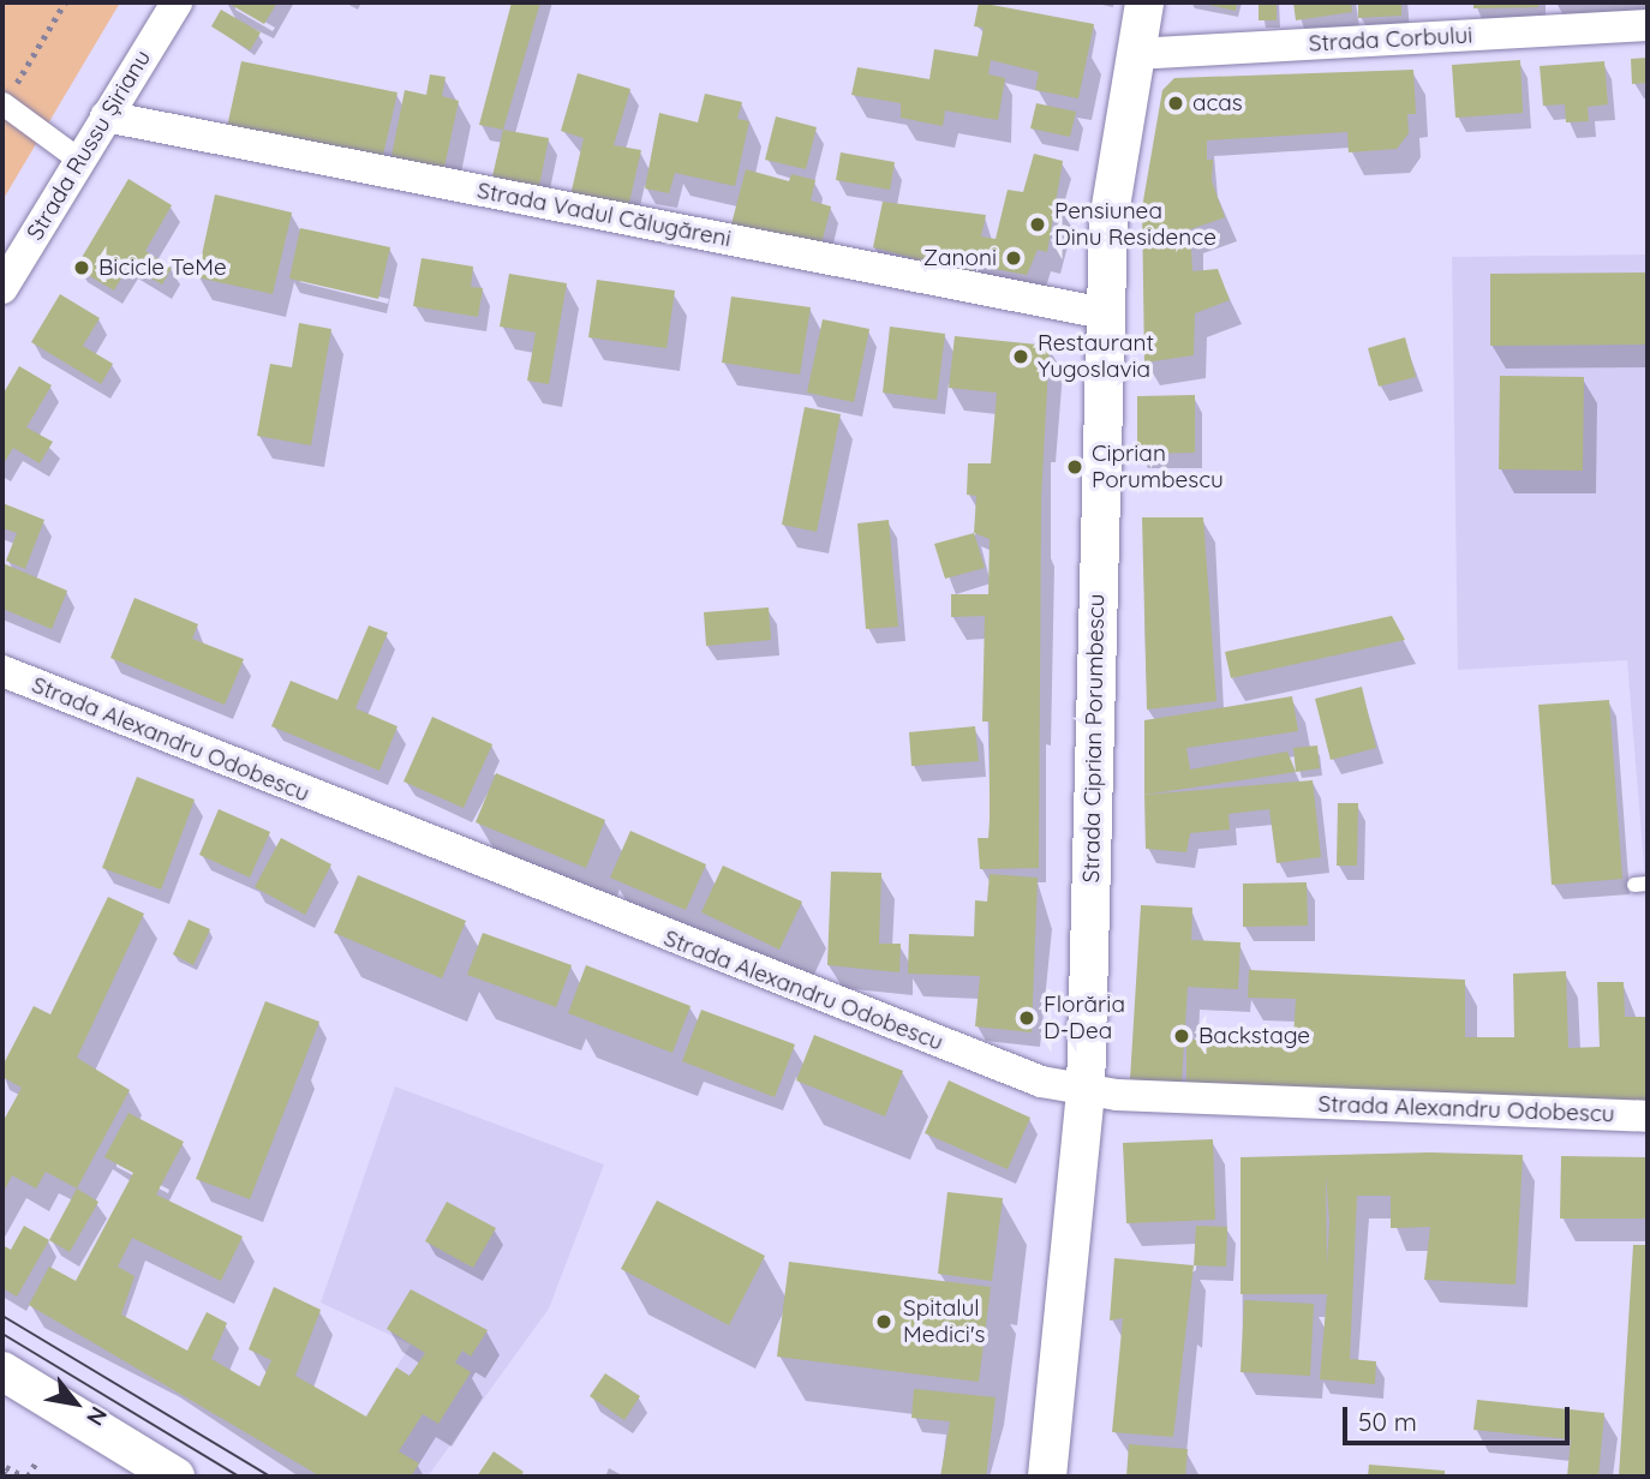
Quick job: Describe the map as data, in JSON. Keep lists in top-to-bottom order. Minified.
{"streets":{"street":["Strada Corbului","Strada Russu Șirianu","Strada Vadul Călugăreni","Strada Ciprian Porumbescu","Strada Alexandru Odobescu"]},"crossings":[["Strada Corbului","Strada Ciprian Porumbescu"],["Strada Russu Șirianu","Strada Vadul Călugăreni"],["Strada Vadul Călugăreni","Strada Ciprian Porumbescu"],["Strada Ciprian Porumbescu","Strada Alexandru Odobescu"]],"places":["acas","Pensiunea Dinu Residence","Zanoni","Bicicle TeMe","Restaurant Yugoslavia","Ciprian Porumbescu","Florăria D-Dea","Backstage","Spitalul Medici's"],"scale_bar":"50 m","north":"bottom right"}
